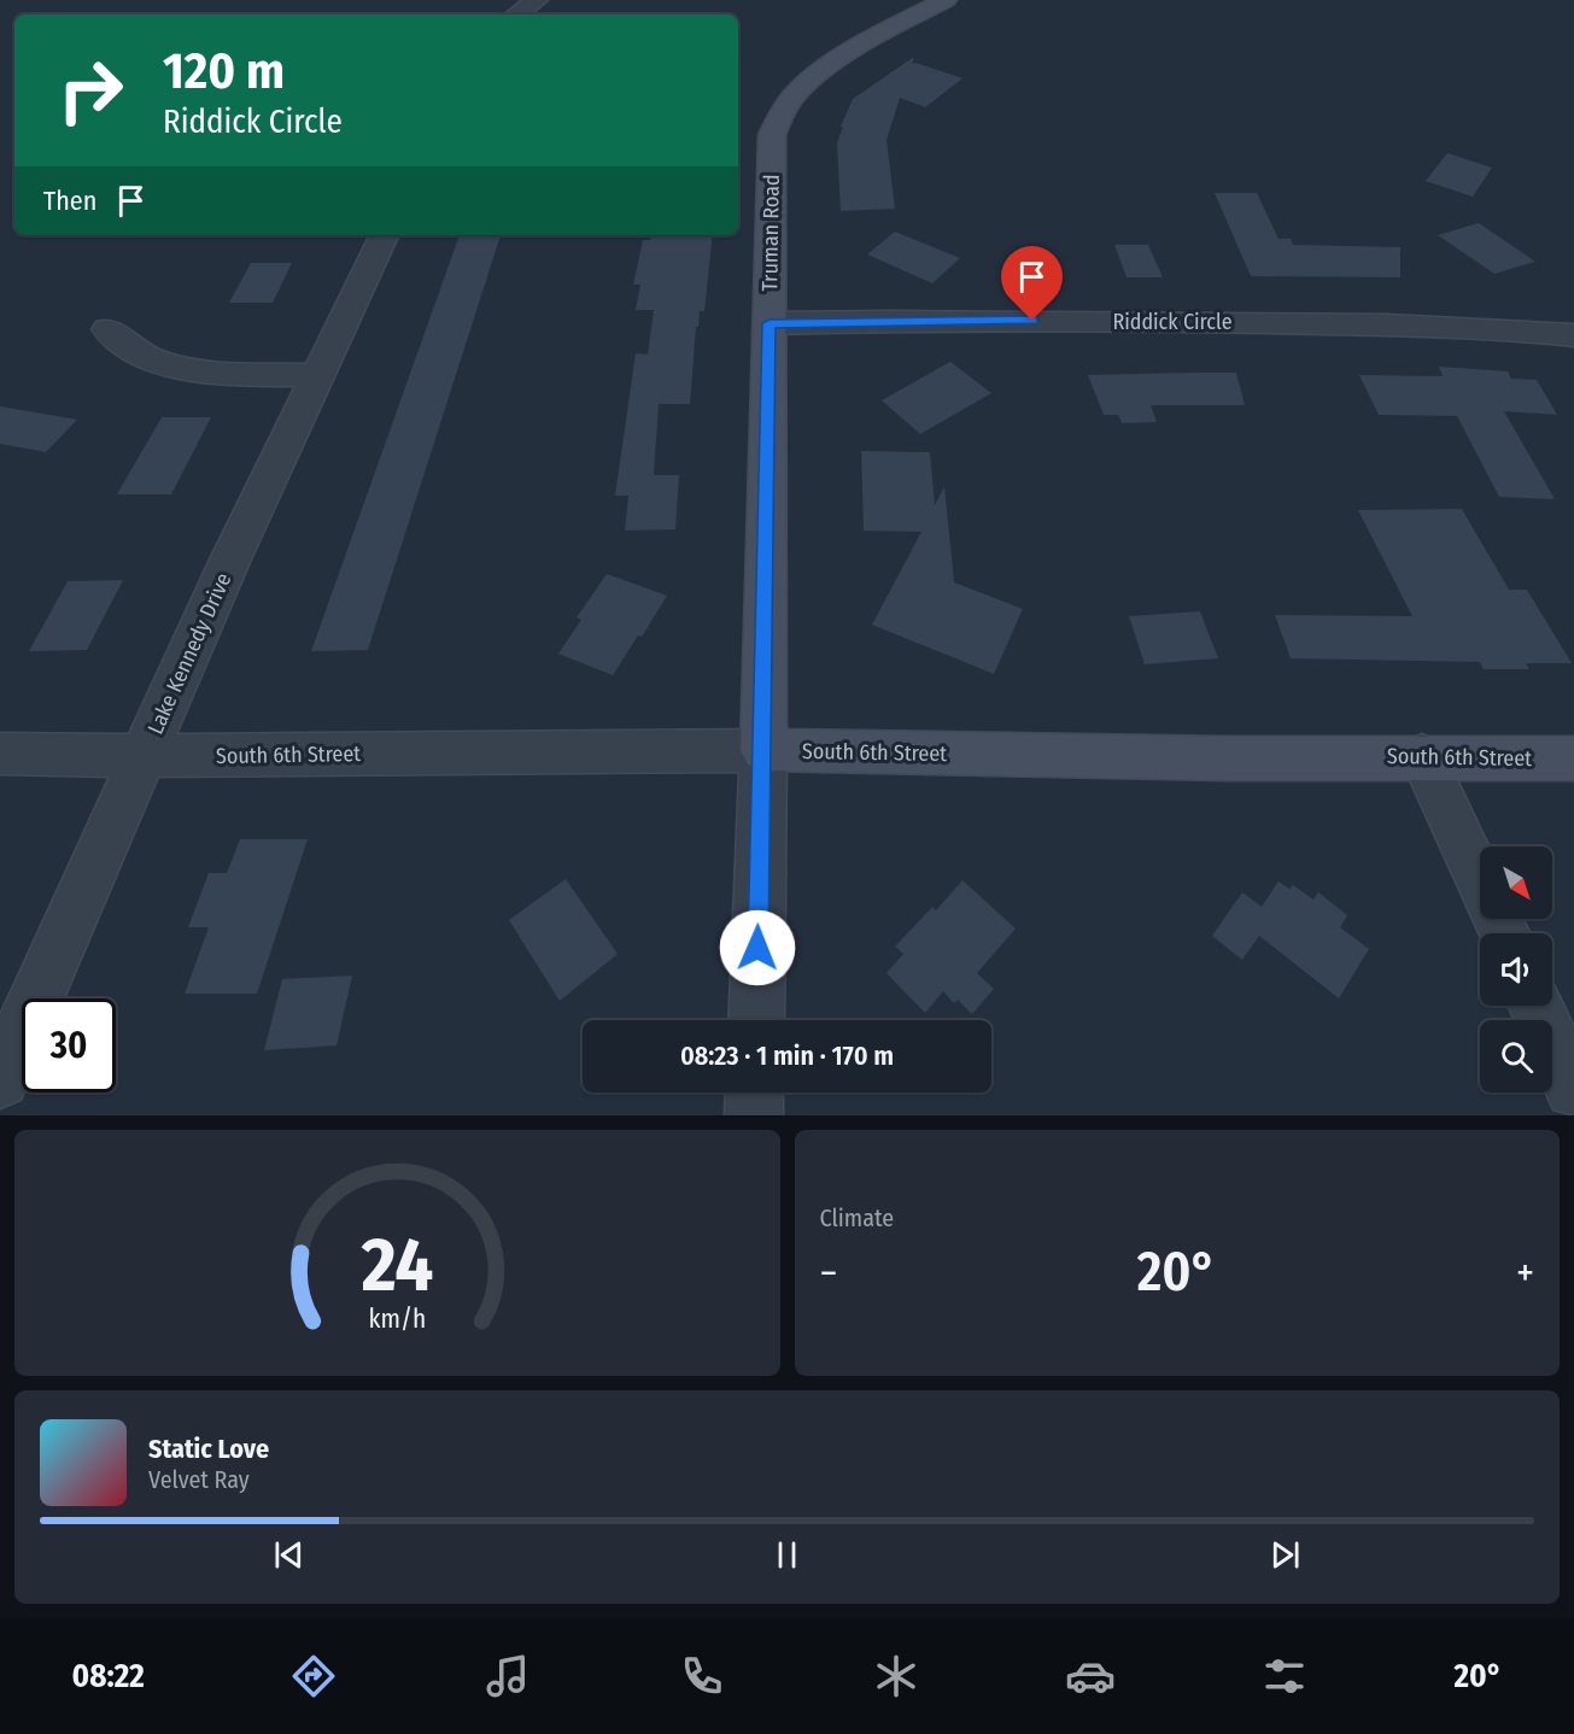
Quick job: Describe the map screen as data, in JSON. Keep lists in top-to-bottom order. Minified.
{"streets":{"street":["Truman Road","Riddick Circle","Lake Kennedy Drive","South 6th Street"]},"crossings":[["Truman Road","Riddick Circle"],["Truman Road","South 6th Street"],["Lake Kennedy Drive","South 6th Street"]],"north":"bottom right","page":{"turn":["120 m","Riddick Circle"],"then":"Then","limit":"30","trip":"08:23 · 1 min · 170 m","tile":"Climate","heat":["−","20°","+"],"song":["Static Love","Velvet Ray"],"tabs":["08:22","20°"],"gauge":["24","km/h"]}}
